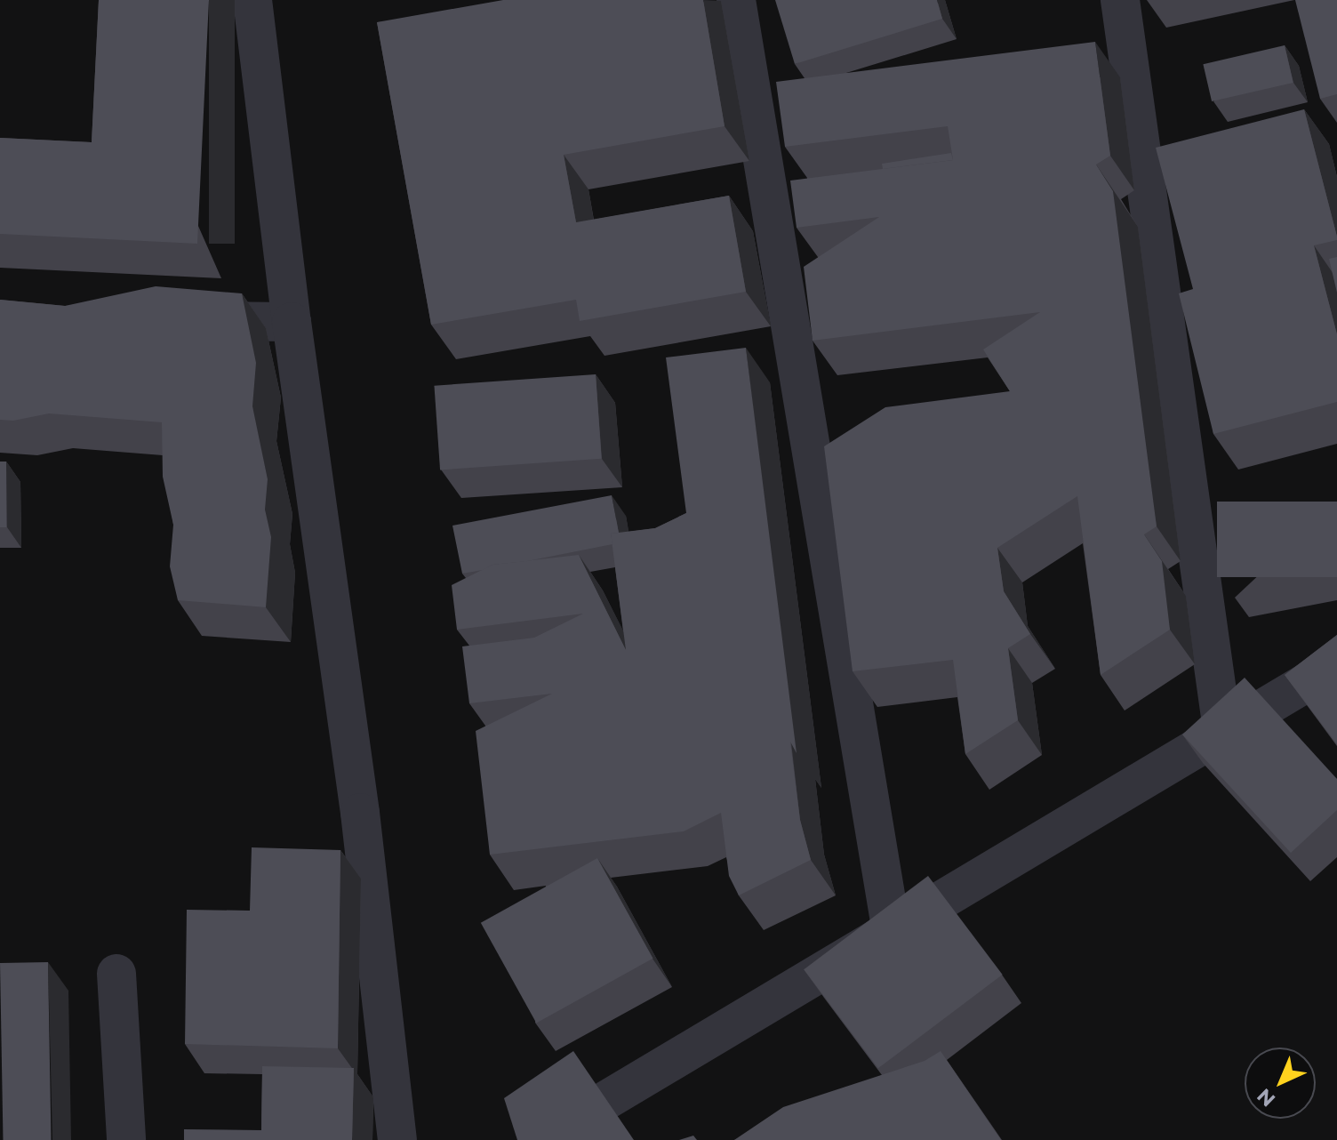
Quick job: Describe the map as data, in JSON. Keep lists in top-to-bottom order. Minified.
{"north":"bottom left"}
